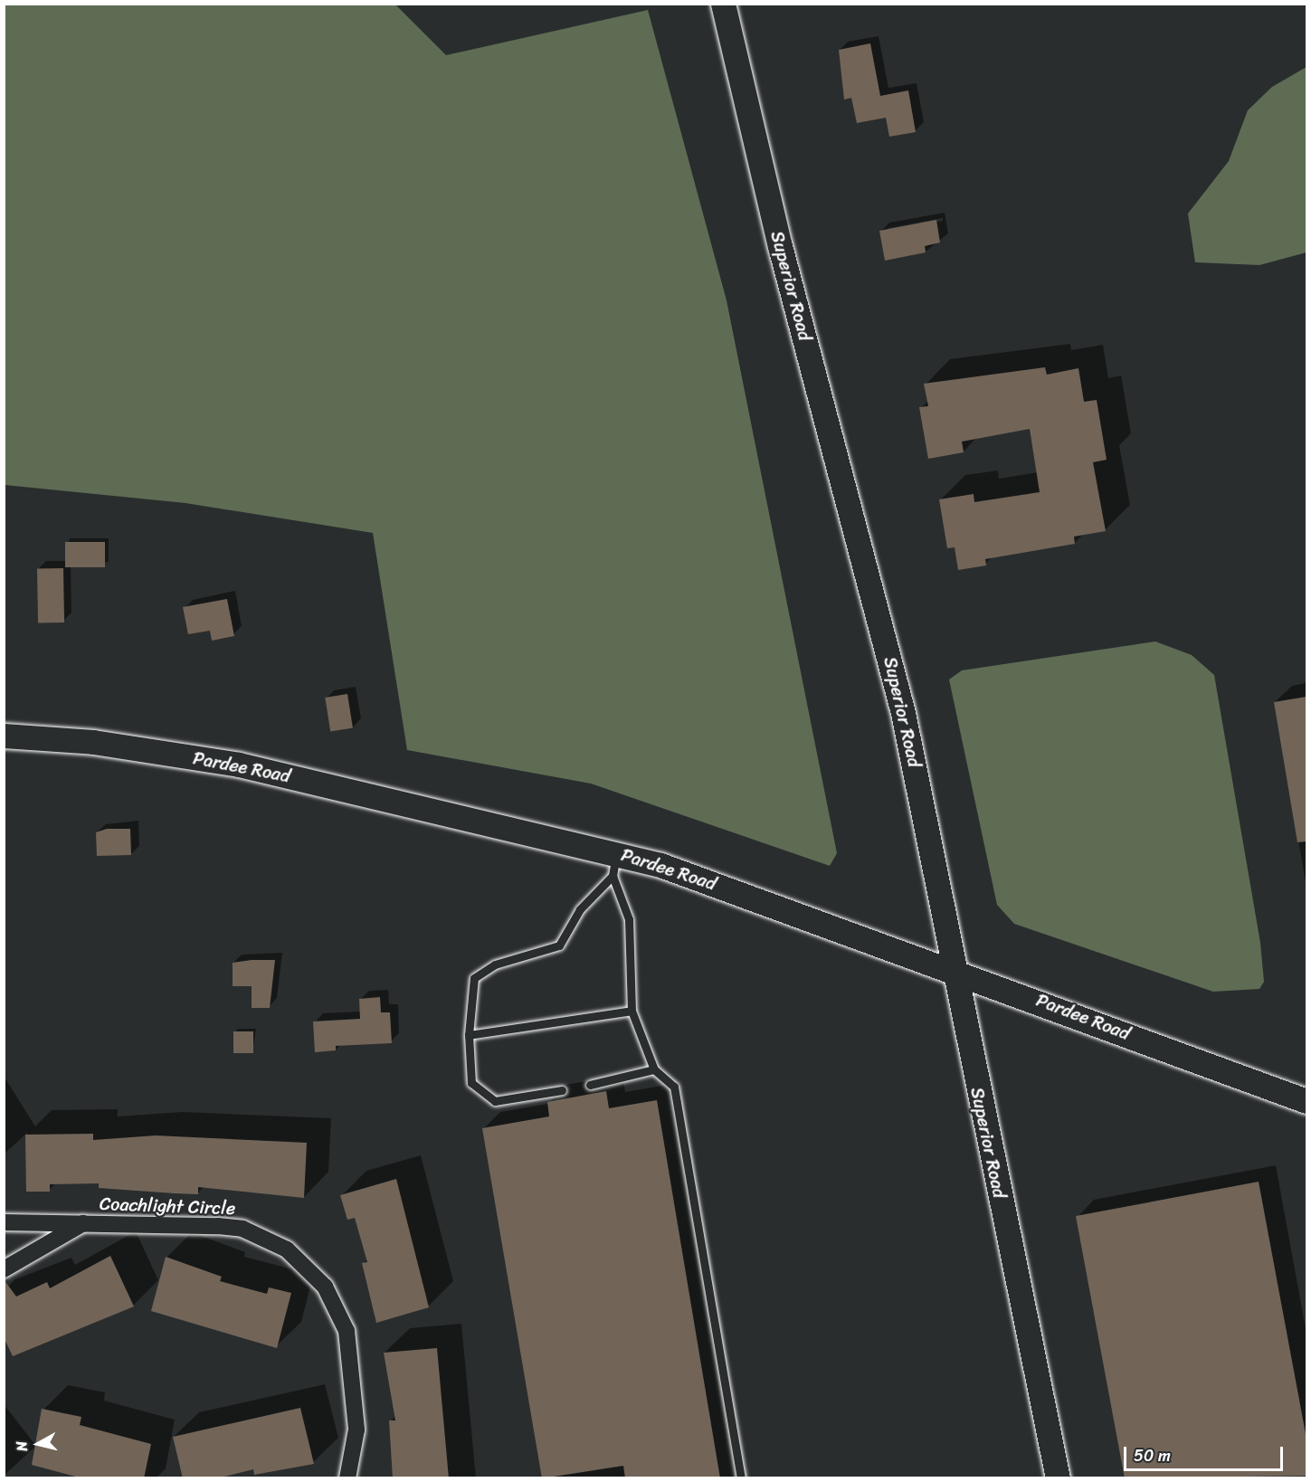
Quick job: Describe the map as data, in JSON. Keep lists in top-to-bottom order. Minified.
{"streets":{"main road":["Superior Road","Pardee Road"],"street":["Coachlight Circle"]},"crossings":[["Superior Road","Pardee Road"]],"scale_bar":"50 m","north":"left"}
